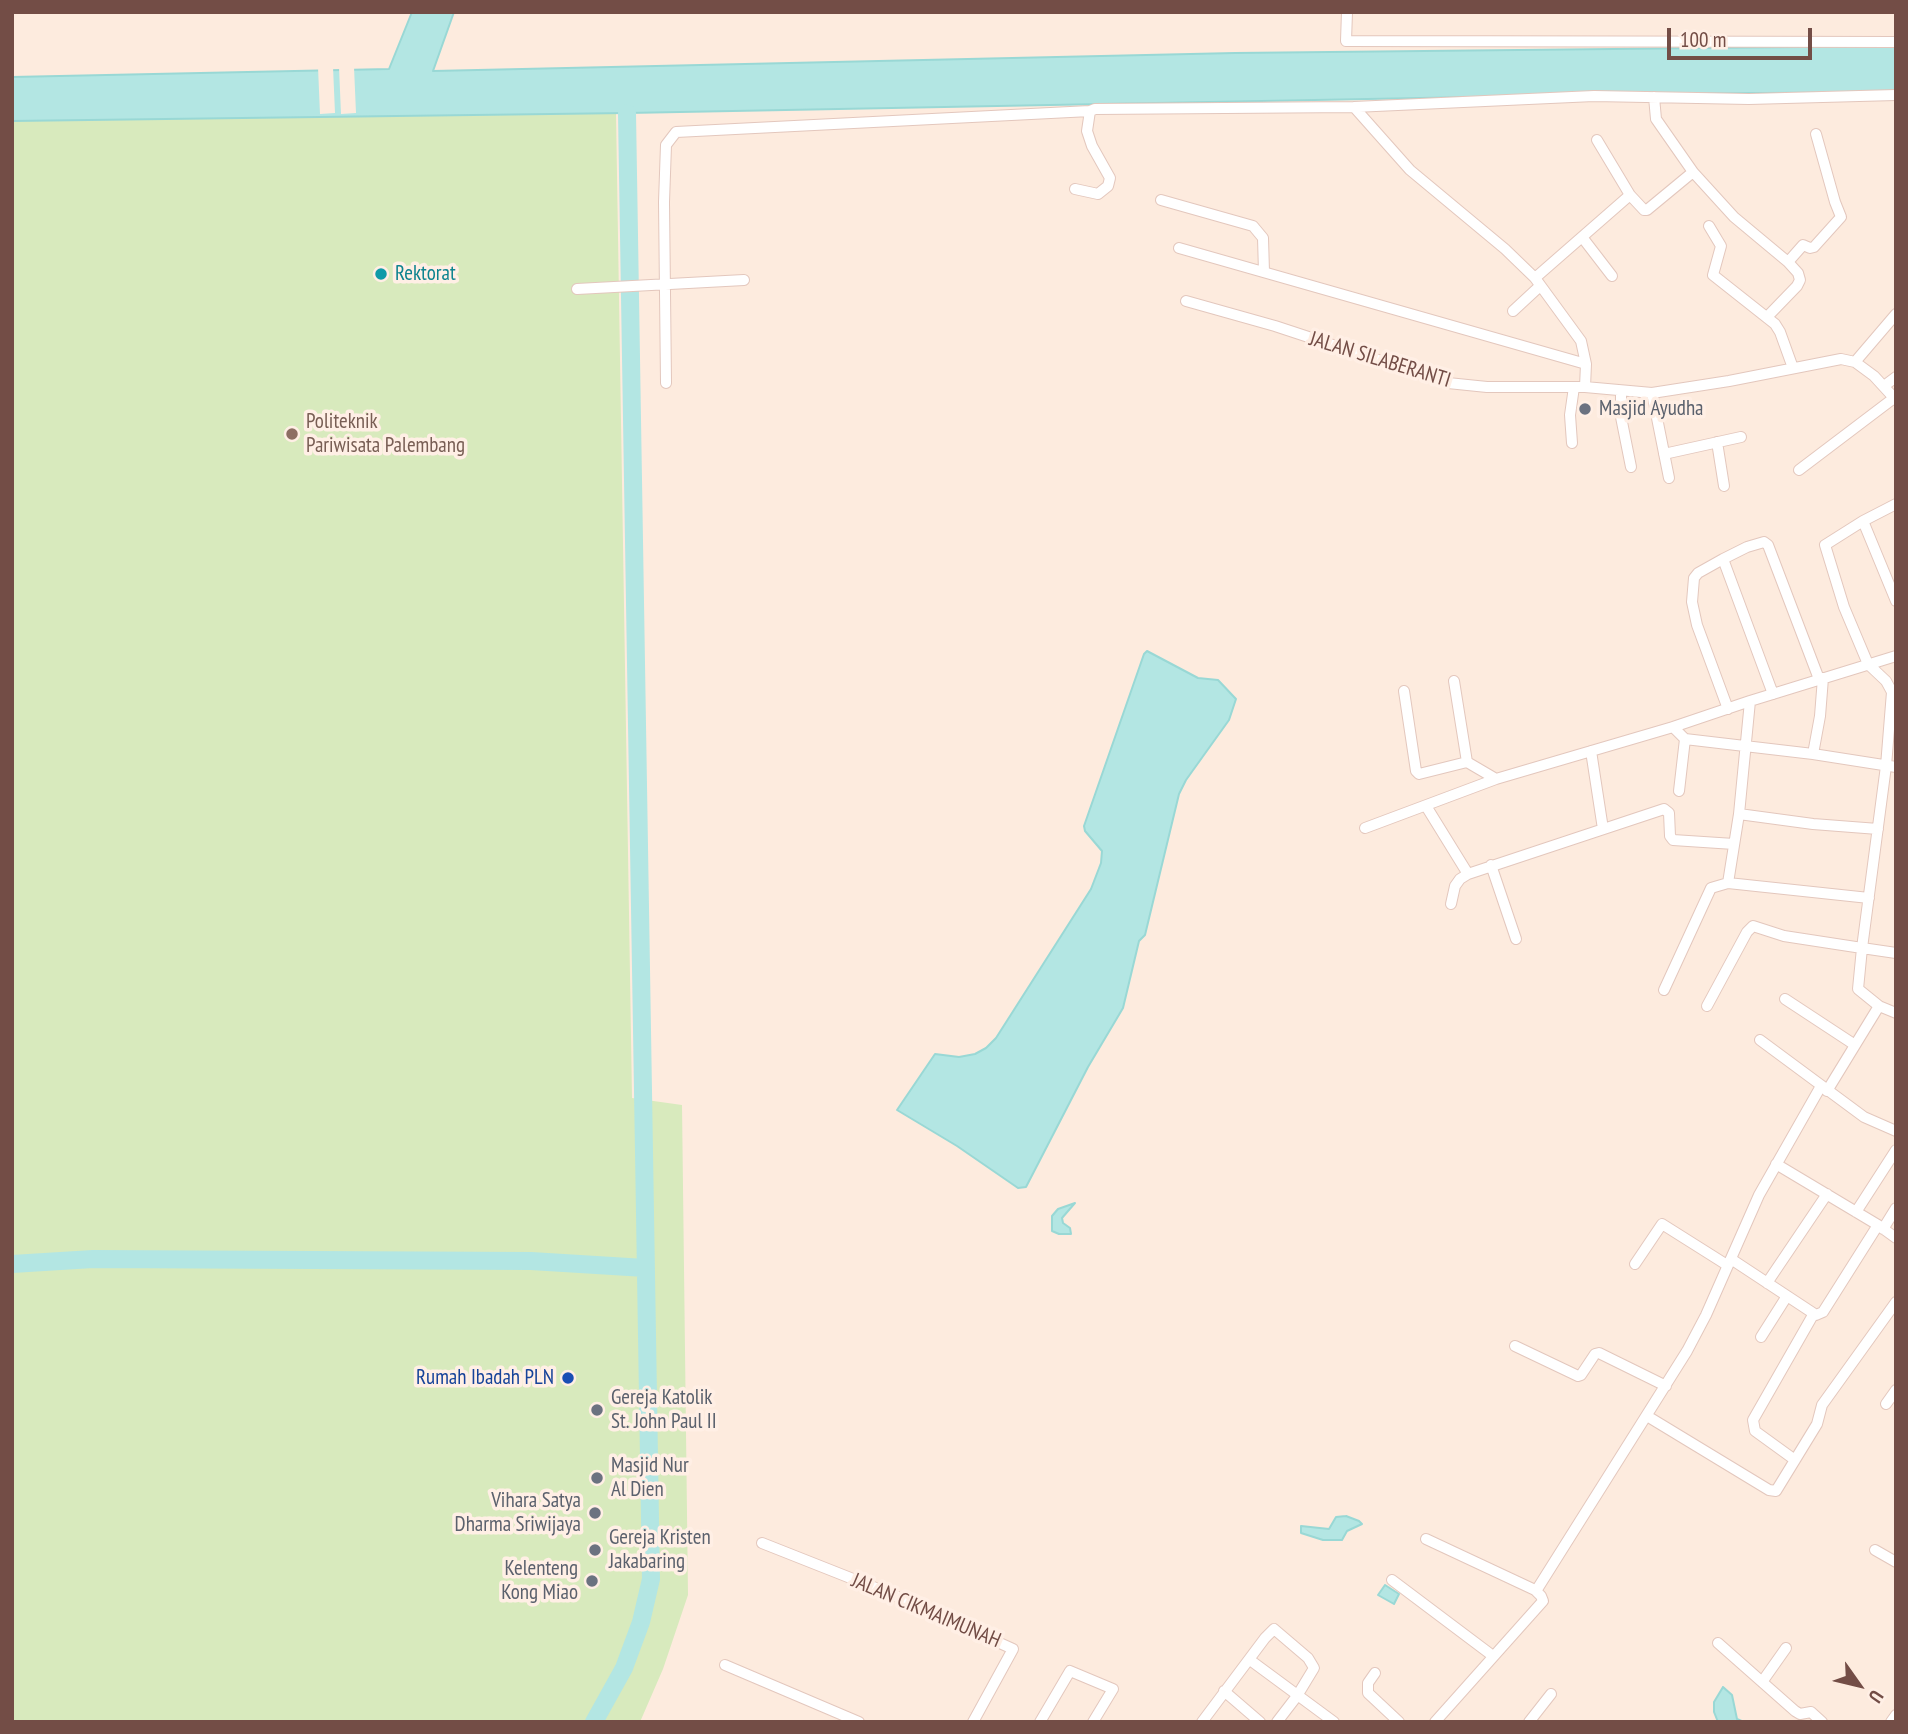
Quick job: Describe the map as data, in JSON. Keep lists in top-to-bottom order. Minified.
{"streets":{"street":["JALAN SILABERANTI","JALAN CIKMAIMUNAH"]},"places":["Rektorat","Masjid Ayudha","Politeknik Pariwisata Palembang","Rumah Ibadah PLN","Gereja Katolik St. John Paul II","Masjid Nur Al Dien","Vihara Satya Dharma Sriwijaya","Gereja Kristen Jakabaring","Kelenteng Kong Miao"],"scale_bar":"100 m","north":"bottom right"}
